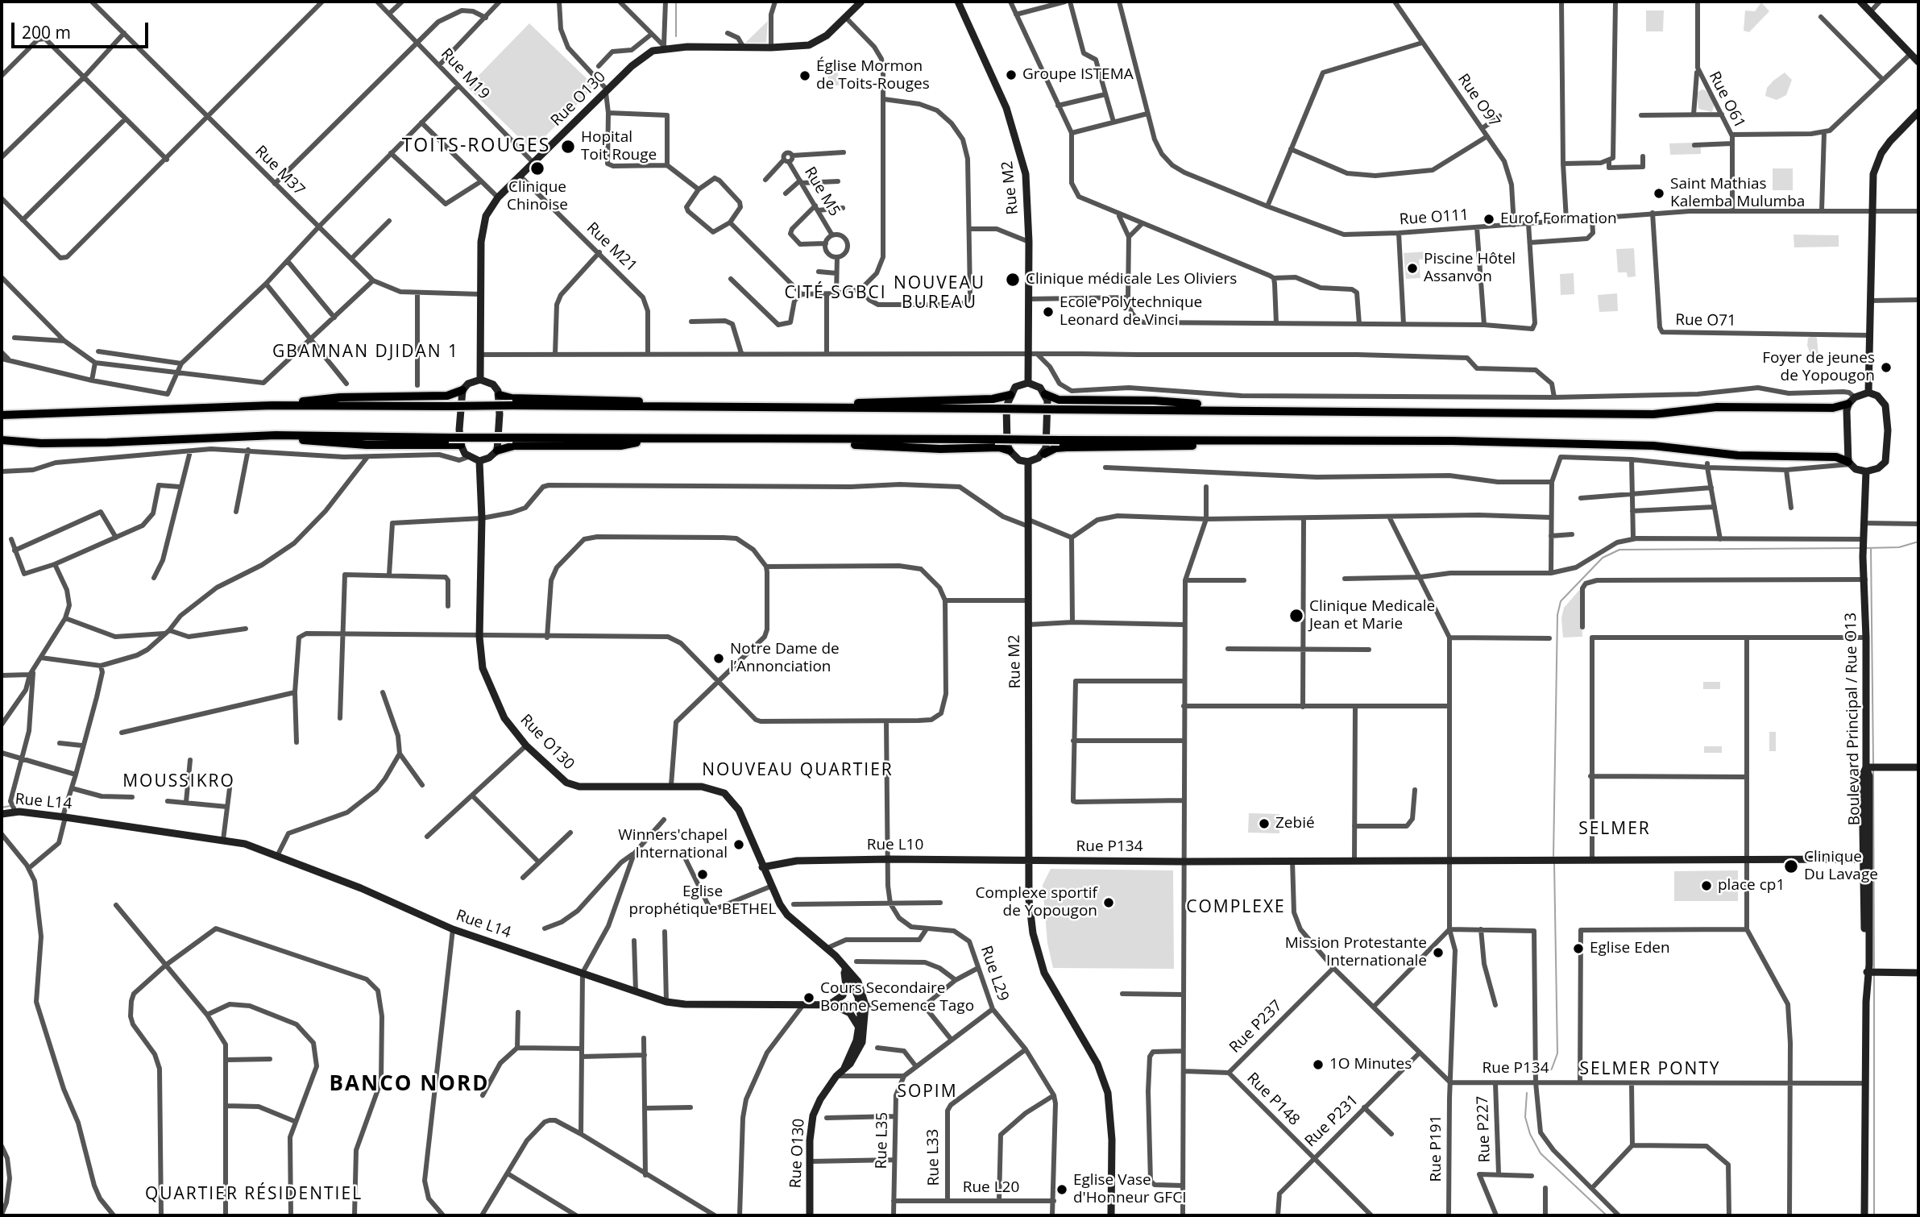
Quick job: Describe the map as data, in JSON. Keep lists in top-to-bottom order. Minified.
{"streets":{"street":["Rue M19","Rue O130","Rue O61","Rue O97","Rue M37","Rue M2","Rue M5","Rue O111","Rue M21","Rue O71","Boulevard Principal / Rue O13","Rue L14","Rue L10","Rue P134","Rue L29","Rue P237","Rue P148","Rue P231","Rue P227","Rue L35","Rue P191","Rue L33","Rue L20"]},"crossings":[["Rue M19","Rue O130"],["Rue O130","Rue M37"],["Rue O130","Rue M21"],["Rue O130","Rue L14"],["Rue O130","Rue L10"],["Rue O61","Rue O111"],["Rue O97","Rue O111"],["Rue M2","Rue L10"],["Rue M2","Rue P134"],["Rue O111","Rue O71"],["Boulevard Principal / Rue O13","Rue P134"],["Rue L10","Rue P134"],["Rue P134","Rue P227"],["Rue P134","Rue P191"],["Rue L29","Rue L35"],["Rue L29","Rue L33"],["Rue P237","Rue P148"],["Rue P148","Rue P231"],["Rue L35","Rue L20"],["Rue L33","Rue L20"]],"districts":["TOITS-ROUGES","NOUVEAU BUREAU","CITÉ SGBCI","GBAMNAN DJIDAN 1","NOUVEAU QUARTIER","MOUSSIKRO","SELMER","COMPLEXE","SELMER PONTY","BANCO NORD","SOPIM","QUARTIER RÉSIDENTIEL"],"places":["Groupe ISTEMA","Église Mormon de Toits-Rouges","Hopital Toit Rouge","Clinique Chinoise","Saint Mathias Kalemba Mulumba","Eurof Formation","Piscine Hôtel Assanvon","Clinique médicale Les Oliviers","Ecole Polytechnique Leonard de Vinci","Foyer de jeunes de Yopougon","Clinique Medicale Jean et Marie","Notre Dame de l’Annonciation","Zebié","Winners'chapel International","Clinique Du Lavage","Eglise prophétique BETHEL","place cp1","Complexe sportif de Yopougon","Eglise Eden","Mission Protestante Internationale","Cours Secondaire Bonne Semence Tago","1O Minutes","Eglise Vase d'Honneur GFCI"],"scale_bar":"200 m"}
